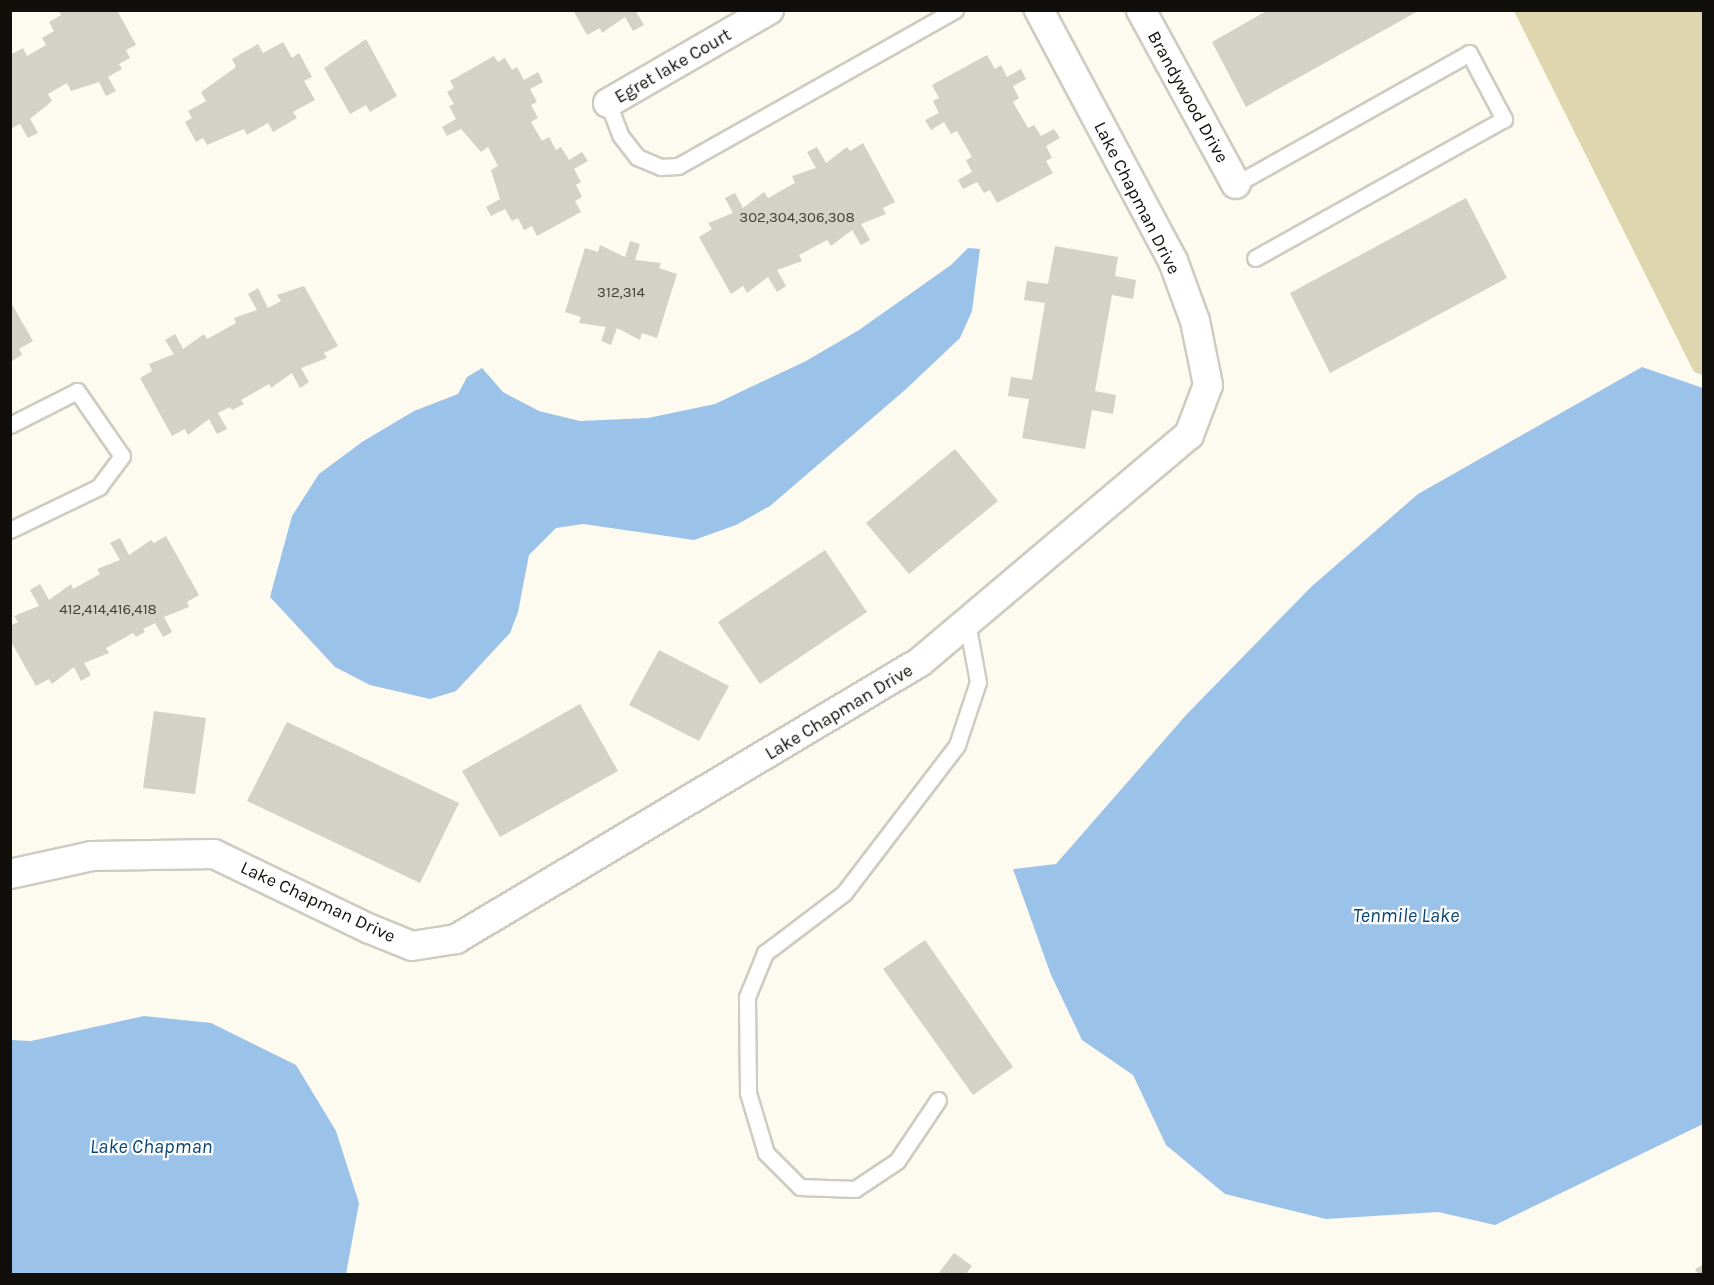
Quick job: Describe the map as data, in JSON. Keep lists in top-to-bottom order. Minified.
{"streets":{"street":["Egret lake Court","Brandywood Drive","Lake Chapman Drive"]},"water":["Tenmile Lake","Lake Chapman"],"house_numbers":["302,304,306,308","312,314","412,414,416,418"]}
